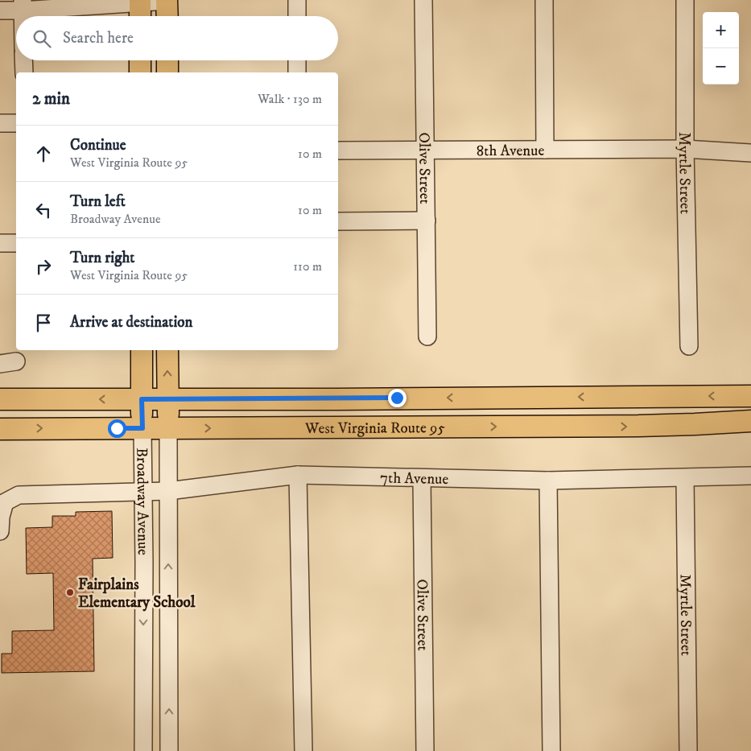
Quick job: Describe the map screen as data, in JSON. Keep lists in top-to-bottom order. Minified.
{"streets":{"main road":["West Virginia Route 95","Broadway Avenue"],"street":["8th Avenue","Olive Street","Myrtle Street","7th Avenue"]},"crossings":[["8th Avenue","Olive Street"],["8th Avenue","Myrtle Street"],["Olive Street","7th Avenue"],["Myrtle Street","7th Avenue"],["West Virginia Route 95","Broadway Avenue"],["7th Avenue","Broadway Avenue"]],"places":["Fairplains Elementary School"],"page":{"map_buttons":["+","−"],"search":"Search here","heading":["2 min","Walk · 130 m"],"list":[["Continue","West Virginia Route 95","10 m"],["Turn left","Broadway Avenue","10 m"],["Turn right","West Virginia Route 95","110 m"],"Arrive at destination"]}}
